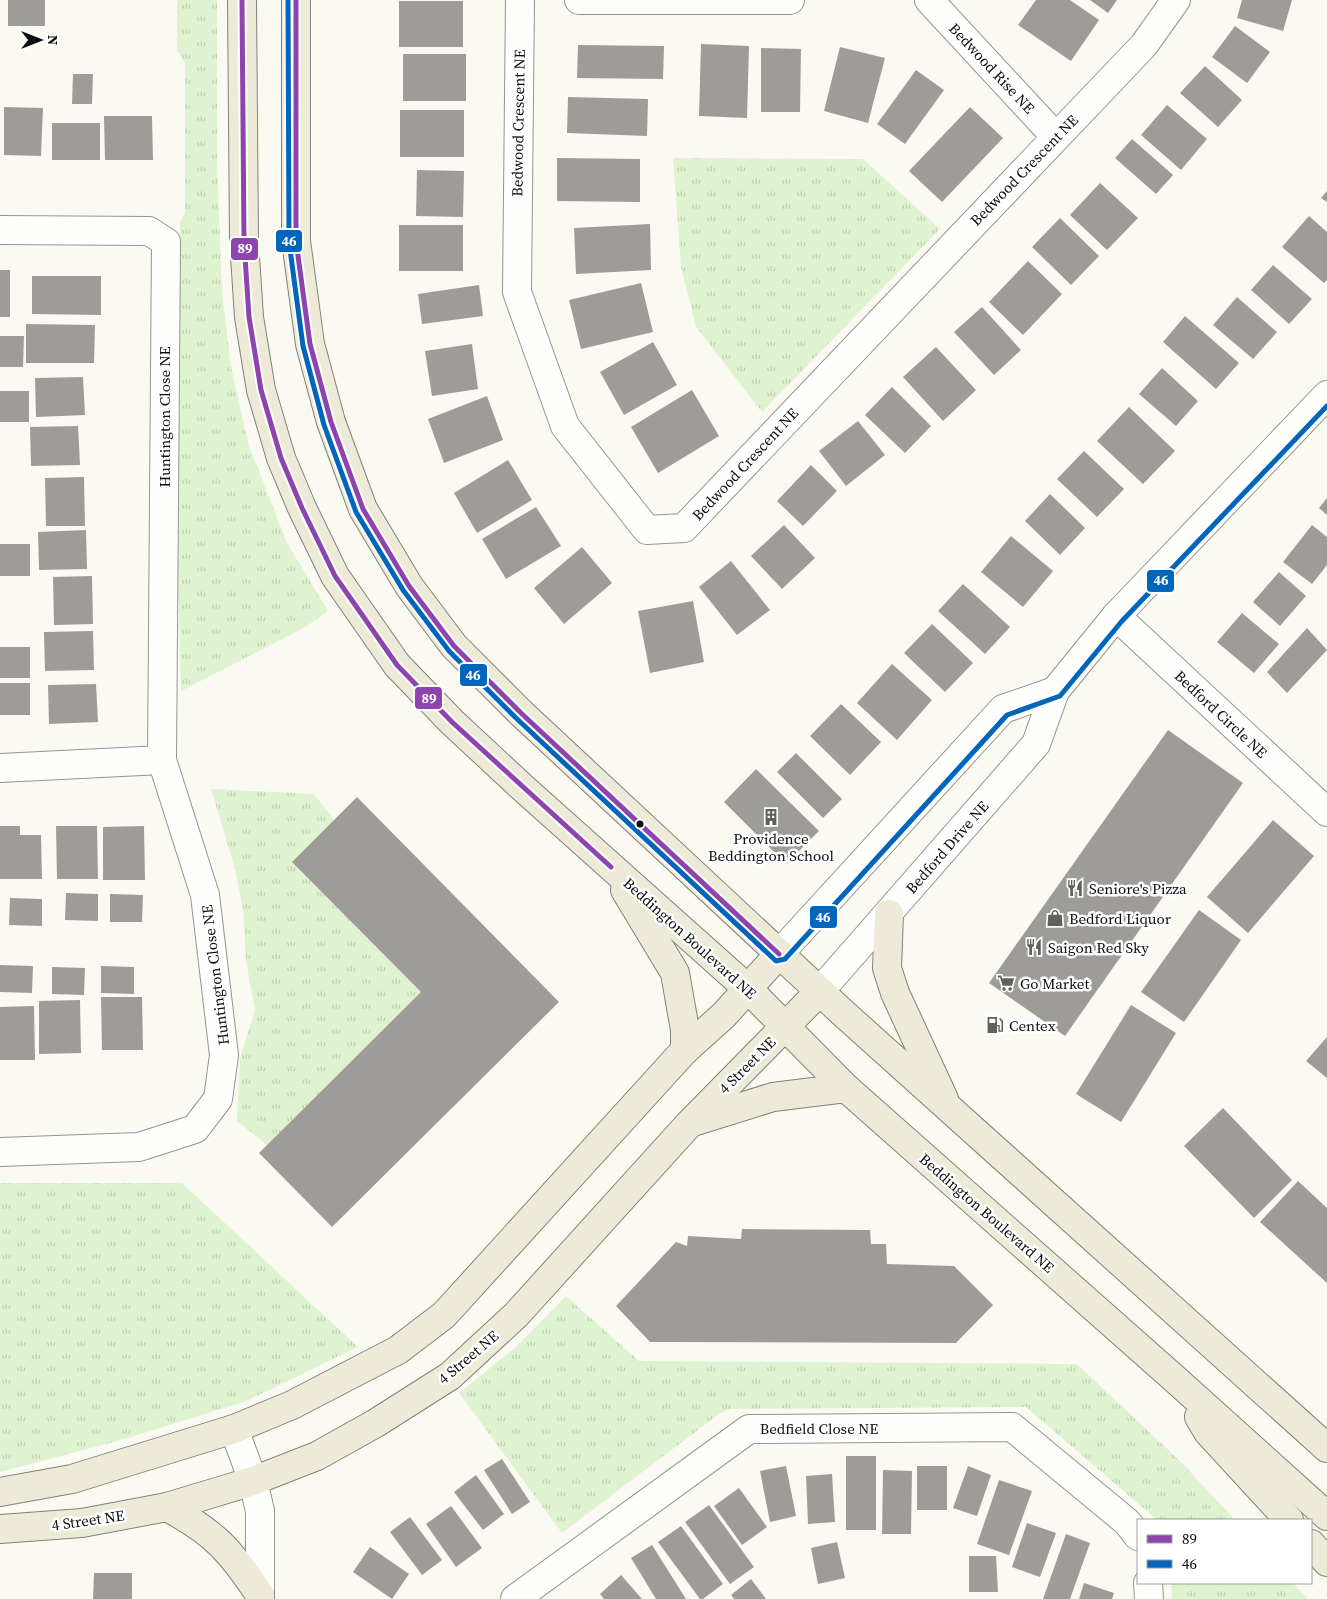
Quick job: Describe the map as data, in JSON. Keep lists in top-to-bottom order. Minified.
{"streets":{"main road":["Beddington Boulevard NE","4 Street NE"],"street":["Bedwood Rise NE","Bedwood Crescent NE","Huntington Close NE","Bedford Circle NE","Bedford Drive NE","Bedfield Close NE"]},"crossings":[["Bedwood Rise NE","Bedwood Crescent NE"],["Bedford Circle NE","Bedford Drive NE"],["Bedford Drive NE","4 Street NE"],["Beddington Boulevard NE","4 Street NE"]],"places":{"building":["Providence Beddington School"],"restaurant":["Seniore's Pizza","Saigon Red Sky"],"shop":["Bedford Liquor"],"supermarket":["Go Market"],"fuel station":["Centex"]},"lines":["transit line 89","transit line 46"],"legend":["89","46"],"north":"right"}
